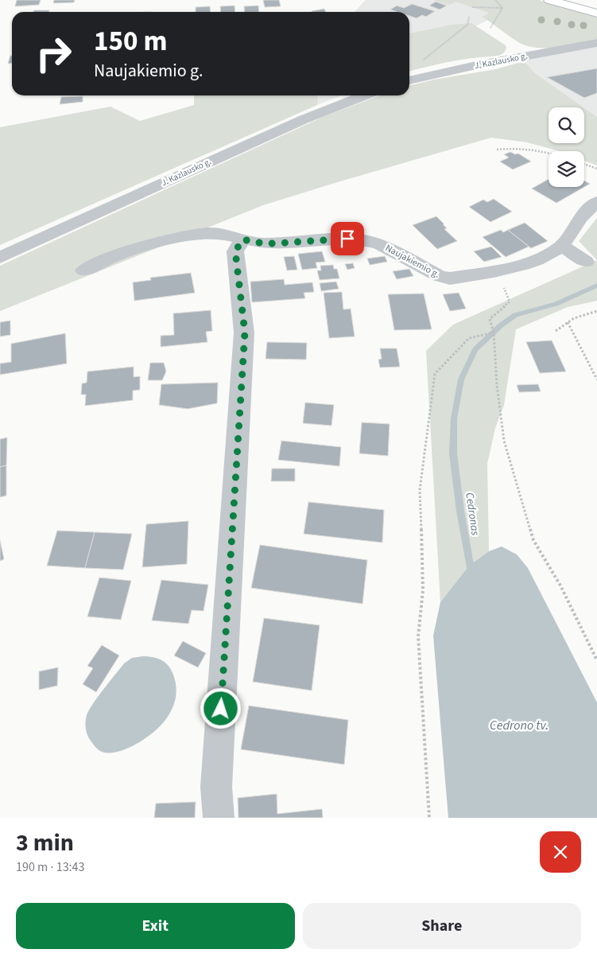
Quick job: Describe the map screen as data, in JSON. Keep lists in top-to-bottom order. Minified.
{"streets":{"street":["J. Kazlausko g.","Naujakiemio g."]},"water":["Cedronas","Cedrono tv."],"page":{"turn":["150 m","Naujakiemio g."],"heading":["3 min","190 m · 13:43"],"buttons":["Exit","Share"]}}
